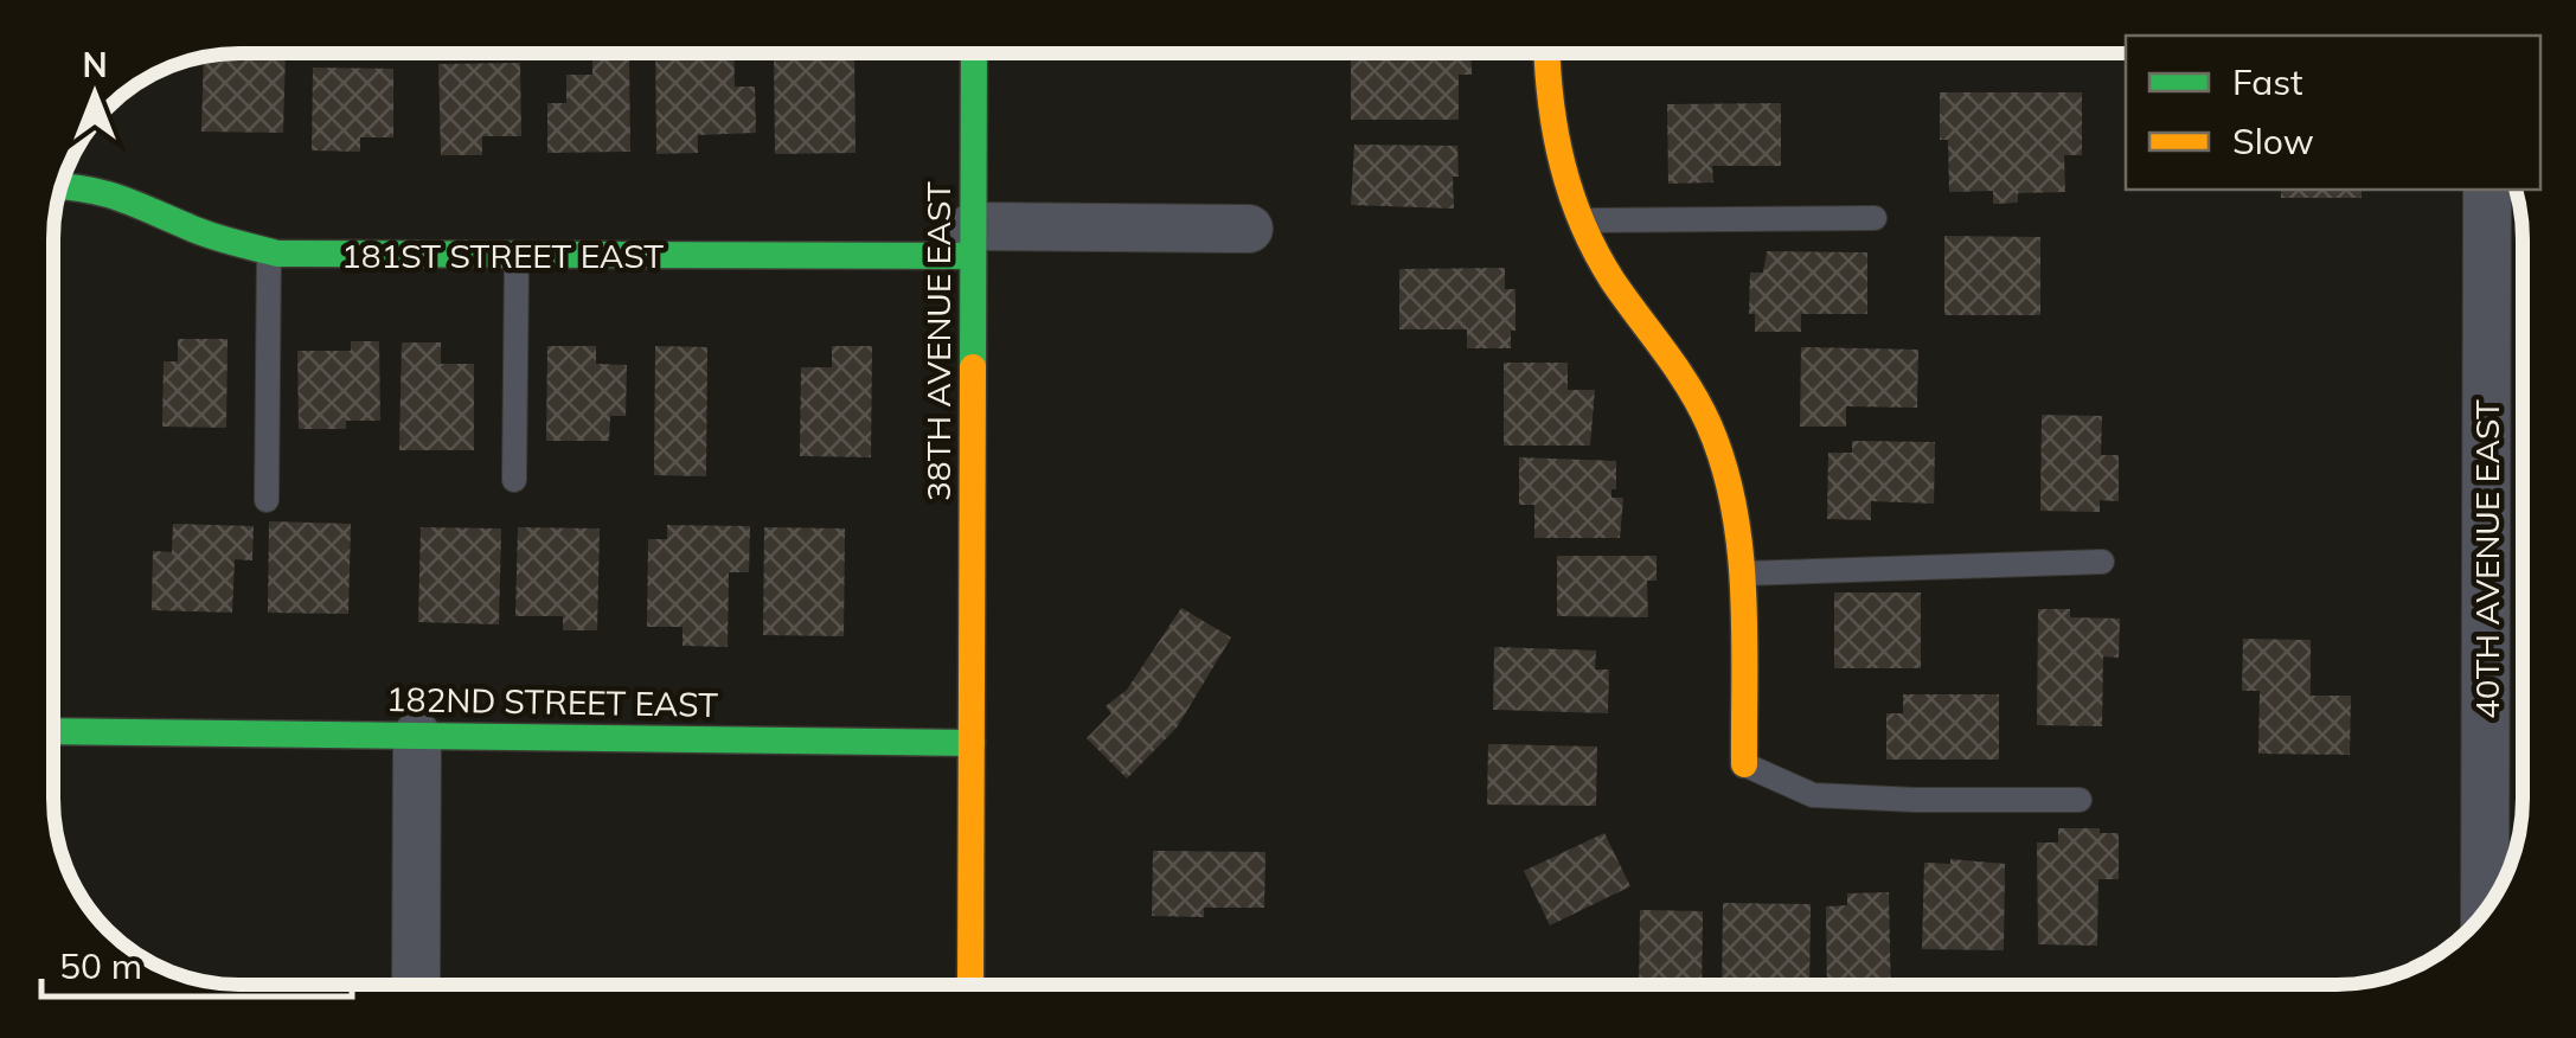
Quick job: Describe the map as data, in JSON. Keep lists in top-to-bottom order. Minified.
{"streets":{"street":["181ST STREET EAST","38TH AVENUE EAST","40TH AVENUE EAST","182ND STREET EAST"]},"crossings":[["181ST STREET EAST","38TH AVENUE EAST"],["38TH AVENUE EAST","182ND STREET EAST"]],"legend":["Fast","Slow"],"scale_bar":"50 m","north":"top"}
